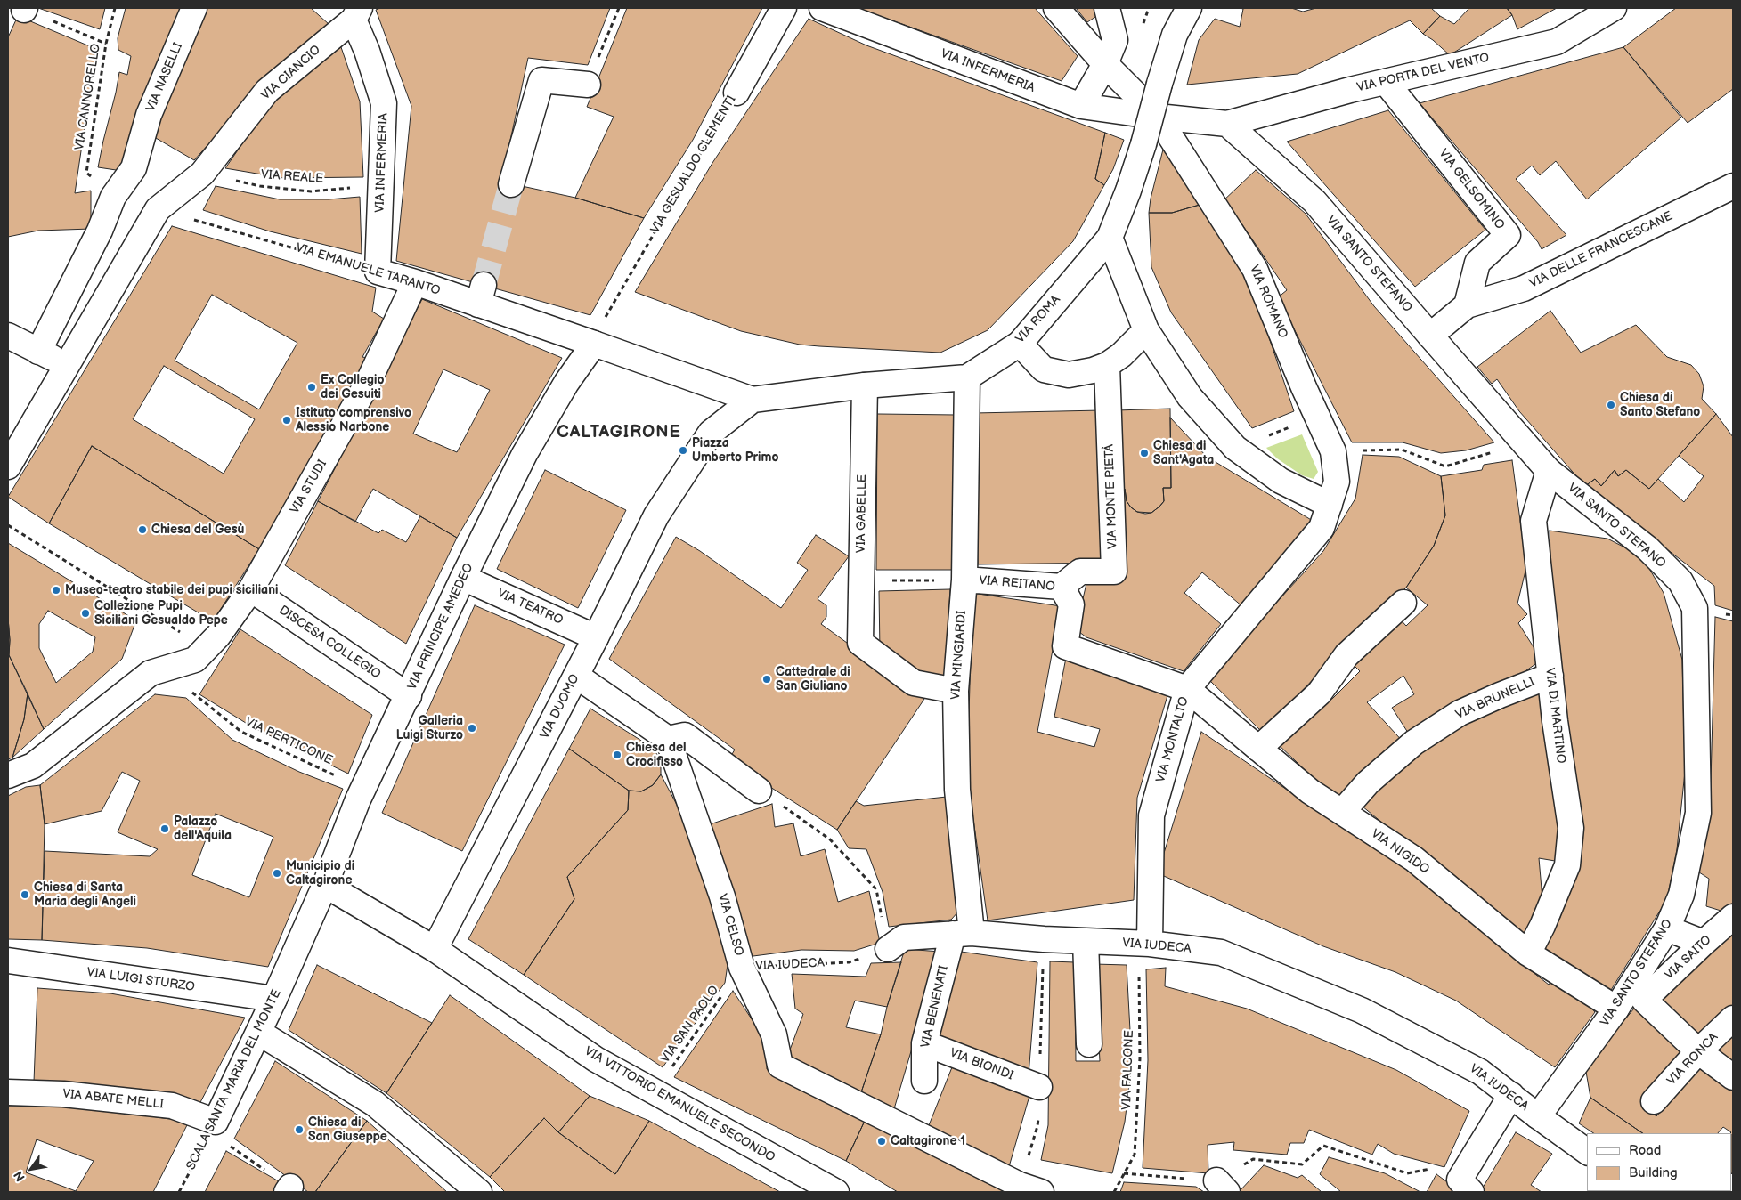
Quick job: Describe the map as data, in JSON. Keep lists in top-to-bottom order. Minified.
{"streets":{"street":["VIA INFERMERIA","VIA CIANCIO","VIA PORTA DEL VENTO","VIA NASELLI","VIA GESUALDO CLEMENTI","VIA GELSOMINO","VIA DELLE FRANCESCANE","VIA SANTO STEFANO","VIA EMANUELE TARANTO","VIA ROMANO","VIA ROMA","VIA STUDI","VIA MONTE PIETÀ","VIA GABELLE","VIA REITANO","VIA TEATRO","VIA PRINCIPE AMEDEO","DISCESA COLLEGIO","VIA MINGIARDI","VIA BRUNELLI","VIA DUOMO","VIA DI MARTINO","VIA MONTALTO","VIA NIGIDO","VIA CELSO","VIA IUDECA","VIA SAITO","VIA LUIGI STURZO","VIA BENENATI","VIA RONCA","VIA BIONDI","SCALA SANTA MARIA DEL MONTE","VIA ABATE MELLI","VIA VITTORIO EMANUELE SECONDO"],"path":["VIA CANNORELLO","VIA REALE","VIA PERTICONE","VIA SAN PAOLO","VIA FALCONE"]},"crossings":[["VIA INFERMERIA","VIA CIANCIO"],["VIA INFERMERIA","VIA PORTA DEL VENTO"],["VIA INFERMERIA","VIA REALE"],["VIA INFERMERIA","VIA SANTO STEFANO"],["VIA INFERMERIA","VIA EMANUELE TARANTO"],["VIA INFERMERIA","VIA ROMANO"],["VIA CIANCIO","VIA REALE"],["VIA CIANCIO","VIA EMANUELE TARANTO"],["VIA PORTA DEL VENTO","VIA GELSOMINO"],["VIA PORTA DEL VENTO","VIA SANTO STEFANO"],["VIA GELSOMINO","VIA DELLE FRANCESCANE"],["VIA SANTO STEFANO","VIA DI MARTINO"],["VIA SANTO STEFANO","VIA NIGIDO"],["VIA SANTO STEFANO","VIA IUDECA"],["VIA EMANUELE TARANTO","VIA ROMA"],["VIA EMANUELE TARANTO","VIA STUDI"],["VIA EMANUELE TARANTO","VIA PRINCIPE AMEDEO"],["VIA EMANUELE TARANTO","VIA DUOMO"],["VIA ROMANO","VIA MONTALTO"],["VIA ROMA","VIA GABELLE"],["VIA ROMA","VIA MINGIARDI"],["VIA ROMA","VIA DUOMO"],["VIA STUDI","DISCESA COLLEGIO"],["VIA STUDI","VIA PERTICONE"],["VIA MONTE PIETÀ","VIA REITANO"],["VIA GABELLE","VIA REITANO"],["VIA GABELLE","VIA MINGIARDI"],["VIA REITANO","VIA MINGIARDI"],["VIA REITANO","VIA MONTALTO"],["VIA REITANO","VIA NIGIDO"],["VIA TEATRO","VIA PRINCIPE AMEDEO"],["VIA TEATRO","VIA DUOMO"],["VIA PRINCIPE AMEDEO","DISCESA COLLEGIO"],["VIA PRINCIPE AMEDEO","VIA PERTICONE"],["VIA PRINCIPE AMEDEO","SCALA SANTA MARIA DEL MONTE"],["VIA PRINCIPE AMEDEO","VIA VITTORIO EMANUELE SECONDO"],["VIA MINGIARDI","VIA IUDECA"],["VIA MINGIARDI","VIA BENENATI"],["VIA BRUNELLI","VIA DI MARTINO"],["VIA BRUNELLI","VIA NIGIDO"],["VIA DUOMO","VIA VITTORIO EMANUELE SECONDO"],["VIA DI MARTINO","VIA NIGIDO"],["VIA MONTALTO","VIA NIGIDO"],["VIA MONTALTO","VIA IUDECA"],["VIA MONTALTO","VIA FALCONE"],["VIA CELSO","VIA IUDECA"],["VIA CELSO","VIA SAN PAOLO"],["VIA IUDECA","VIA BENENATI"],["VIA IUDECA","VIA SAN PAOLO"],["VIA IUDECA","VIA FALCONE"],["VIA SAITO","VIA RONCA"],["VIA LUIGI STURZO","SCALA SANTA MARIA DEL MONTE"],["VIA BENENATI","VIA BIONDI"],["VIA SAN PAOLO","VIA VITTORIO EMANUELE SECONDO"],["SCALA SANTA MARIA DEL MONTE","VIA ABATE MELLI"],["SCALA SANTA MARIA DEL MONTE","VIA VITTORIO EMANUELE SECONDO"]],"districts":["CALTAGIRONE"],"places":["Ex Collegio dei Gesuiti","Chiesa di Santo Stefano","Istituto comprensivo Alessio Narbone","Piazza Umberto Primo","Chiesa di Sant'Agata","Chiesa del Gesù","Museo-teatro stabile dei pupi siciliani","Collezione Pupi Siciliani Gesualdo Pepe","Cattedrale di San Giuliano","Galleria Luigi Sturzo","Chiesa del Crocifisso","Palazzo dell'Aquila","Municipio di Caltagirone","Chiesa di Santa Maria degli Angeli","Chiesa di San Giuseppe","Caltagirone 1"],"legend":["Road","Building"],"north":"bottom left"}
